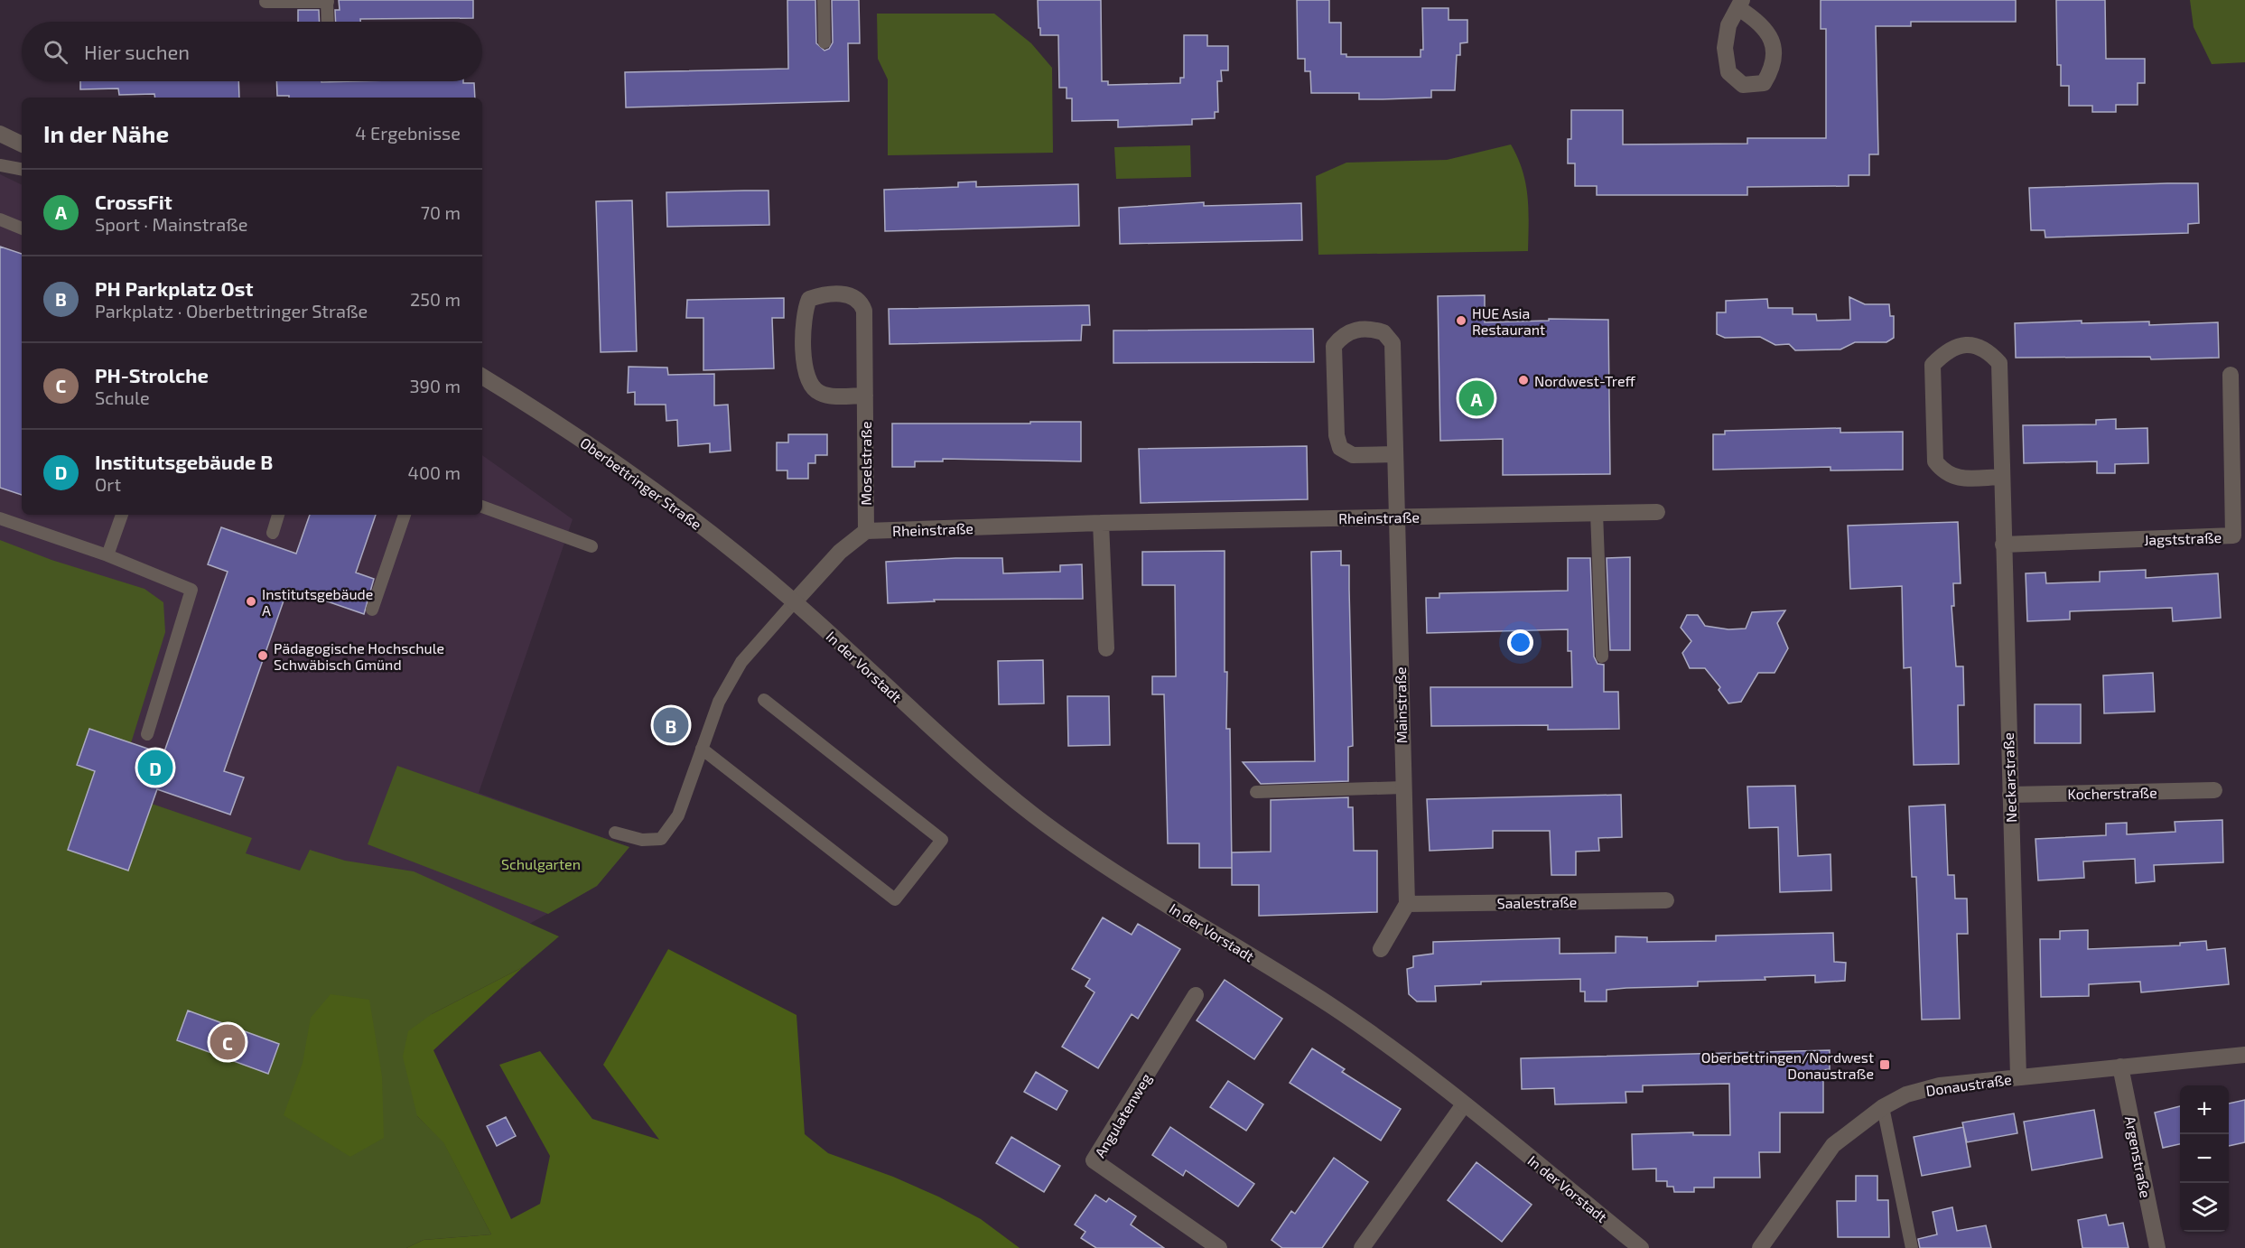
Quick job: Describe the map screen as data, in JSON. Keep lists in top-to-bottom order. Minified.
{"streets":{"street":["Moselstraße","Oberbettringer Straße","Rheinstraße","Jagststraße","In der Vorstadt","Mainstraße","Neckarstraße","Kocherstraße","Saalestraße","Donaustraße","Angulatenweg","Argenstraße"]},"crossings":[["Moselstraße","Rheinstraße"],["Oberbettringer Straße","In der Vorstadt"],["Rheinstraße","Mainstraße"],["Jagststraße","Neckarstraße"],["Mainstraße","Saalestraße"],["Neckarstraße","Kocherstraße"],["Neckarstraße","Donaustraße"],["Donaustraße","Argenstraße"]],"parks":["Schulgarten"],"places":{"other":["HUE Asia Restaurant","Nordwest-Treff","Institutsgebäude A","Pädagogische Hochschule Schwäbisch Gmünd"],"transit":["Oberbettringen/Nordwest Donaustraße"]},"page":{"search":"Hier suchen","heading":["In der Nähe","4 Ergebnisse"],"list":[{"mark":"A","name":"CrossFit","note":"Sport · Mainstraße","value":"70 m"},{"mark":"B","name":"PH Parkplatz Ost","note":"Parkplatz · Oberbettringer Straße","value":"250 m"},{"mark":"C","name":"PH-Strolche","note":"Schule","value":"390 m"},{"mark":"D","name":"Institutsgebäude B","note":"Ort","value":"400 m"}],"pins":["A","B","D","C"],"map_buttons":["+","−"]}}
